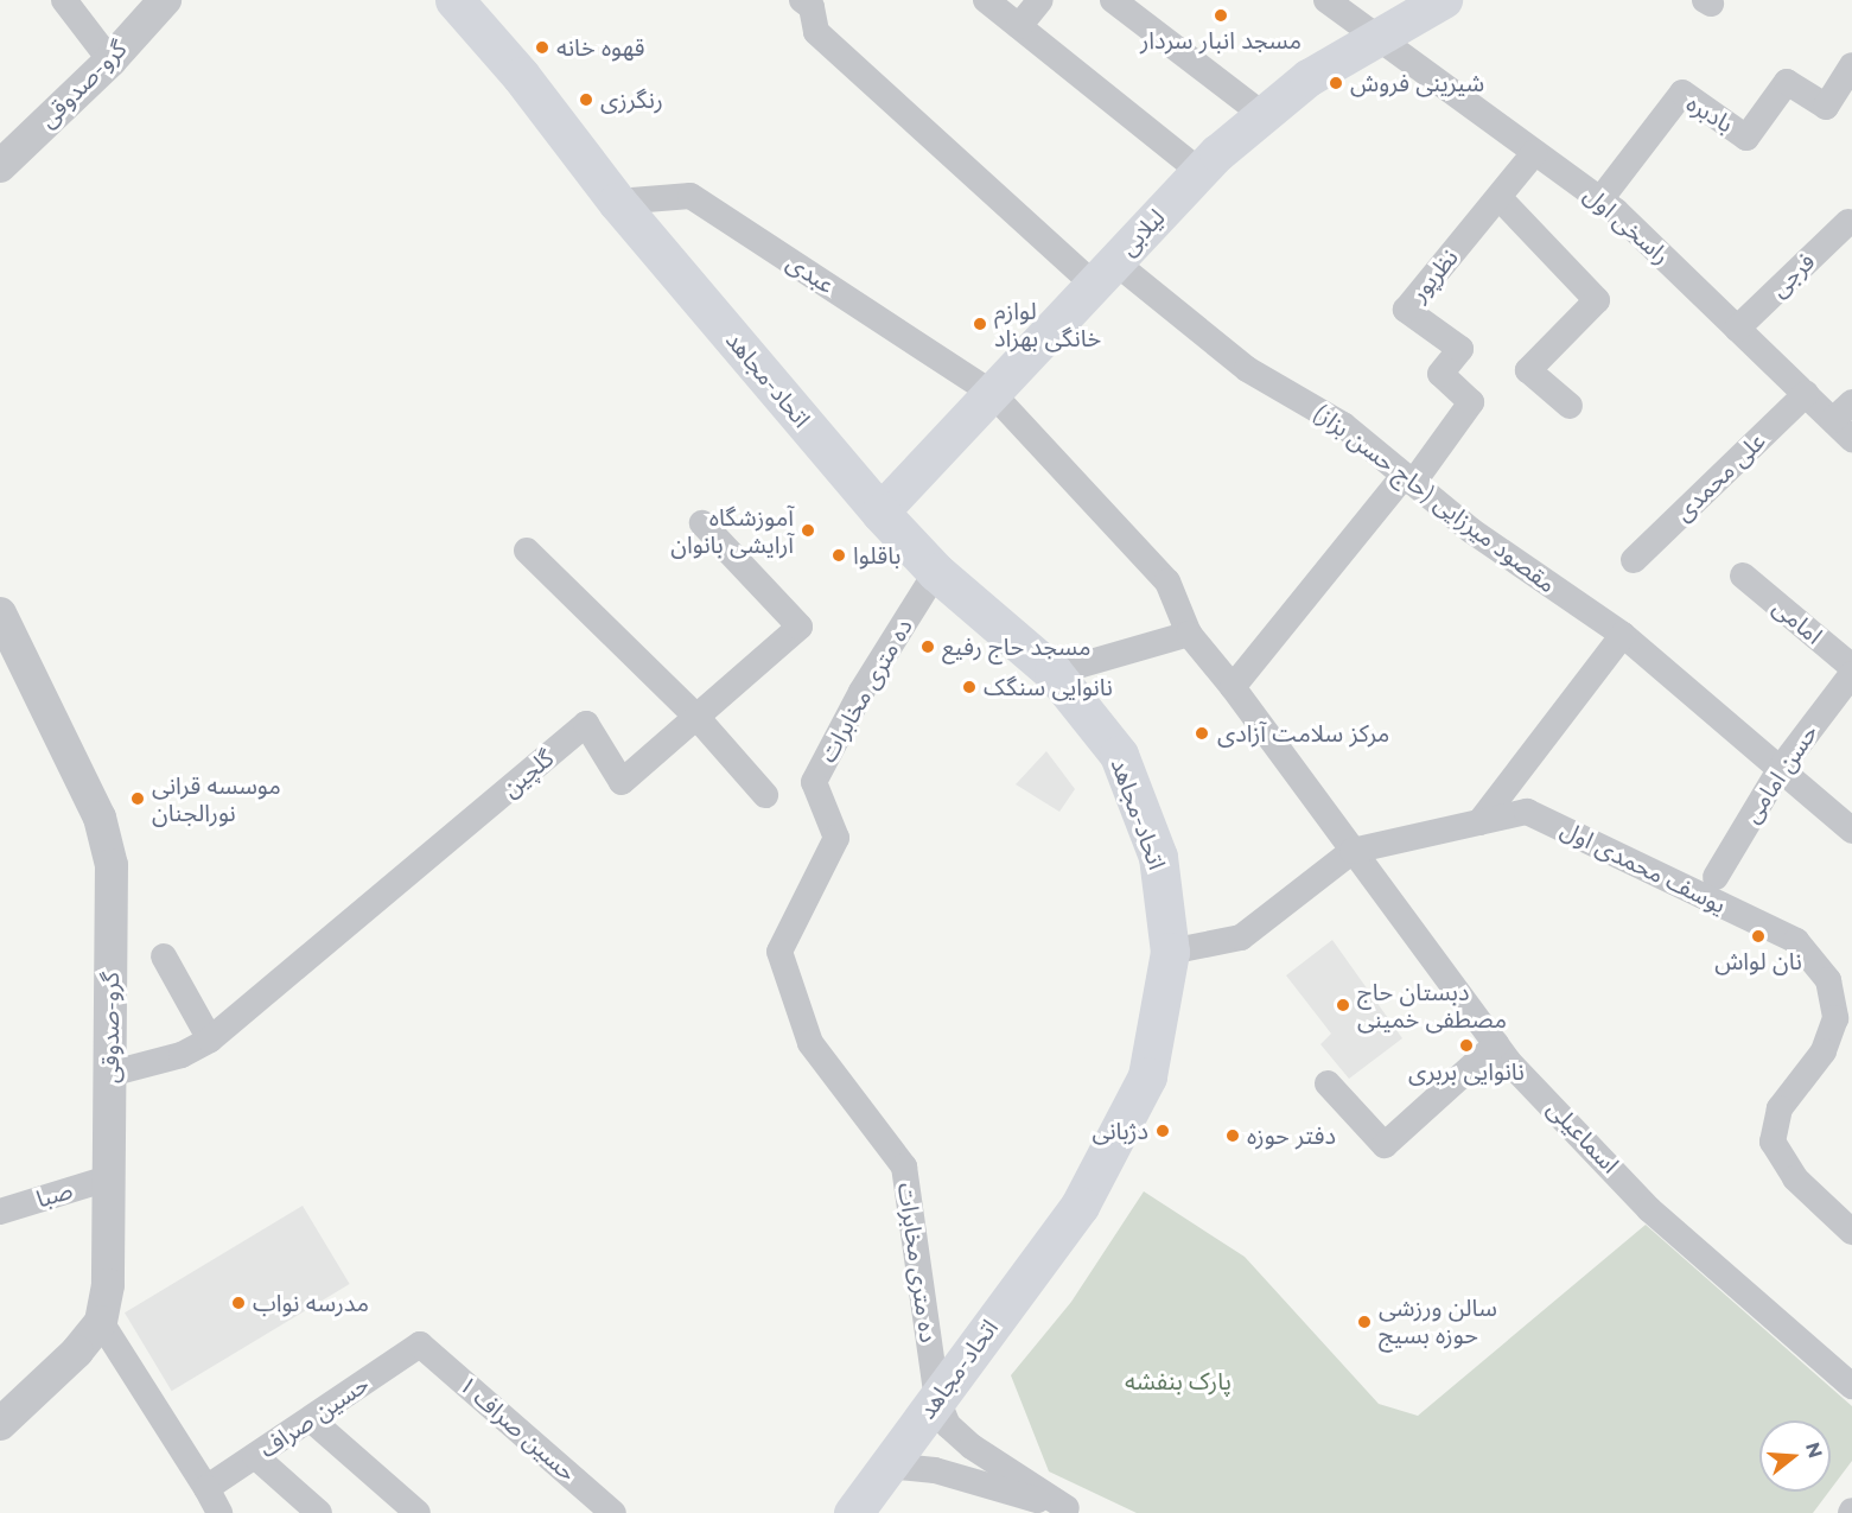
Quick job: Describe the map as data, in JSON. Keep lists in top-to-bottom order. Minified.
{"streets":{"main road":["لیلابی","اتحاد-مجاهد"],"street":["گرو-صدوقی","بادبره","راسخی اول","عبدی","نظرپور","فرجی","علی محمدی","مقصود میرزایی (حاج حسن بزاز)","امامی","ده متری مخابرات","گلچین","حسن امامی","یوسف محمدی اول","اسماعیلی","صبا","حسین صراف","حسین صراف ۱"]},"crossings":[["گرو-صدوقی","گلچین"],["گرو-صدوقی","صبا"],["بادبره","راسخی اول"],["راسخی اول","لیلابی"],["راسخی اول","نظرپور"],["راسخی اول","فرجی"],["راسخی اول","علی محمدی"],["لیلابی","عبدی"],["لیلابی","اتحاد-مجاهد"],["لیلابی","مقصود میرزایی (حاج حسن بزاز)"],["عبدی","اتحاد-مجاهد"],["عبدی","اسماعیلی"],["نظرپور","مقصود میرزایی (حاج حسن بزاز)"],["اتحاد-مجاهد","ده متری مخابرات"],["اتحاد-مجاهد","یوسف محمدی اول"],["مقصود میرزایی (حاج حسن بزاز)","حسن امامی"],["یوسف محمدی اول","اسماعیلی"],["حسین صراف","حسین صراف ۱"]],"parks":["پارک بنفشه"],"places":["مسجد انبار سردار","قهوه خانه","شیرینی فروش","رنگرزی","لوازم خانگی بهزاد","آموزشگاه آرایشی بانوان","باقلوا","مسجد حاج رفیع","نانوایی سنگک","مرکز سلامت آزادی","موسسه قرانی نورالجنان","نان لواش","دبستان حاج مصطفی خمینی","نانوایی بربری","دژبانی","دفتر حوزه","مدرسه نواب","سالن ورزشی حوزه بسیج"],"north":"right"}
